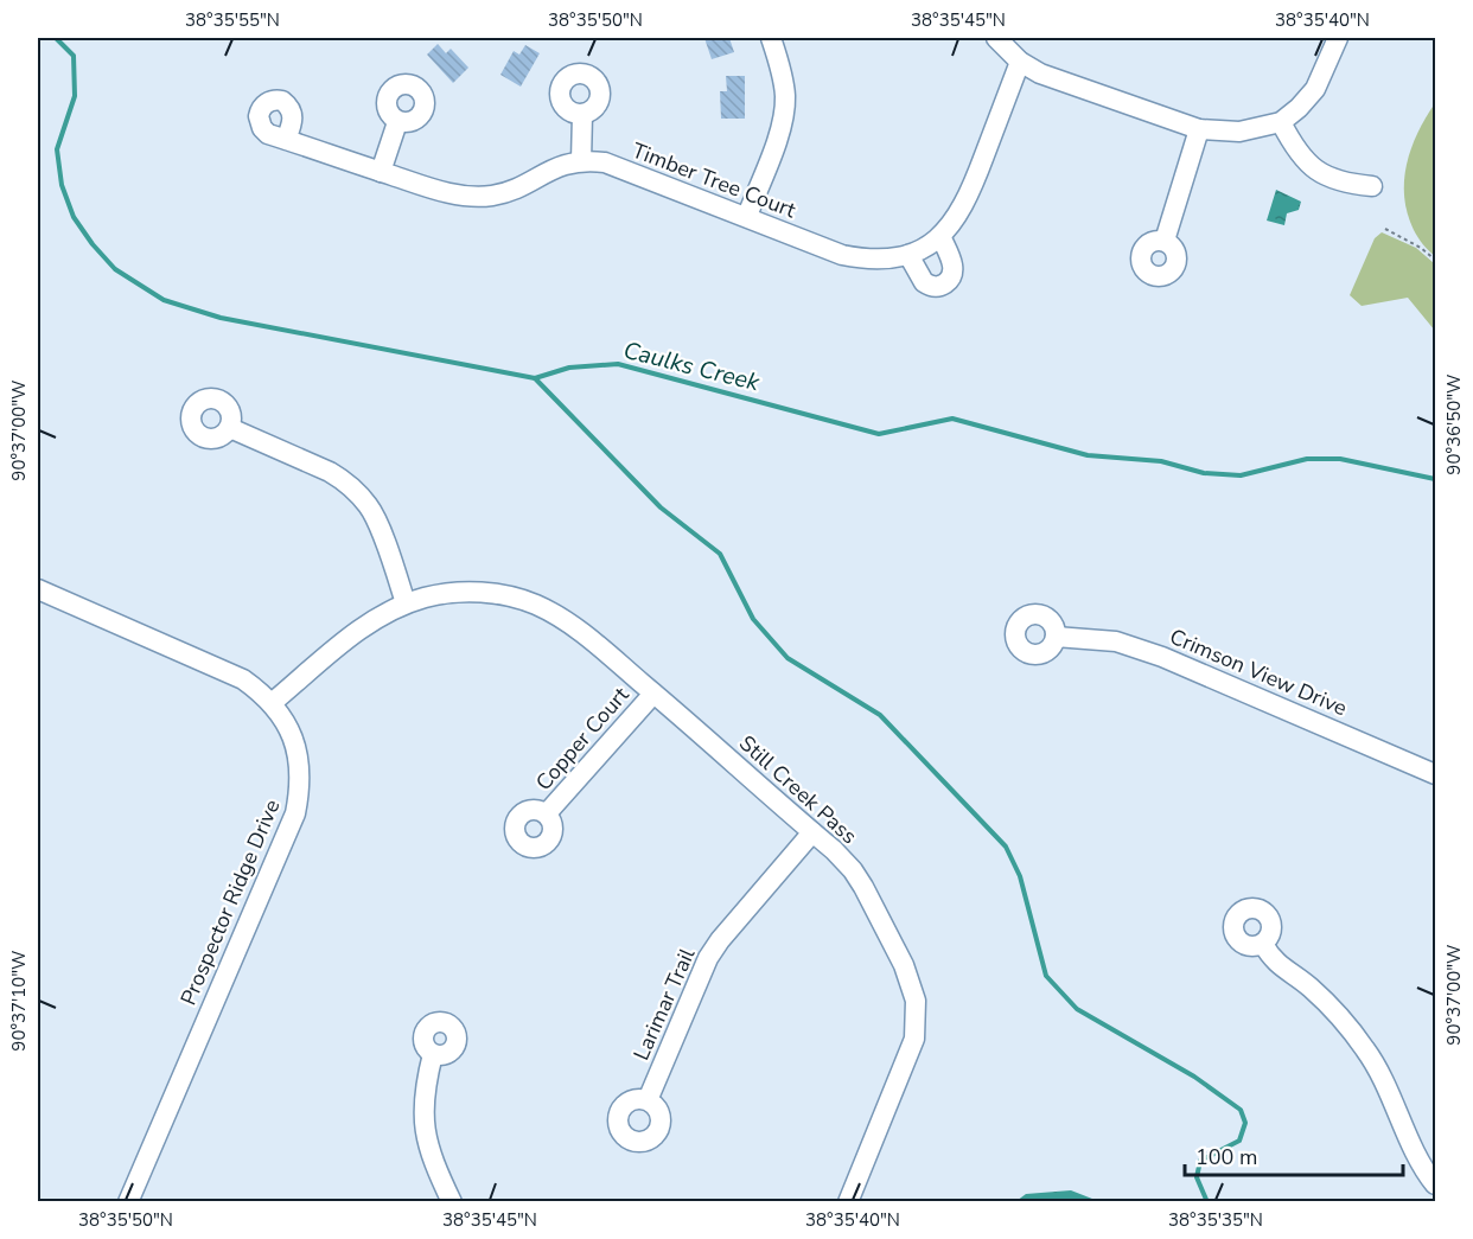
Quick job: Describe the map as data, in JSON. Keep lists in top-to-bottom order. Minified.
{"streets":{"street":["Timber Tree Court","Crimson View Drive","Copper Court","Still Creek Pass","Prospector Ridge Drive","Larimar Trail"]},"crossings":[["Copper Court","Still Creek Pass"],["Still Creek Pass","Prospector Ridge Drive"],["Still Creek Pass","Larimar Trail"]],"water":["Caulks Creek"],"scale_bar":"100 m","coordinates":["38°35'55\"N","38°35'50\"N","38°35'45\"N","38°35'40\"N","90°36'50\"W","90°37'00\"W","90°37'10\"W","38°35'35\"N"]}
